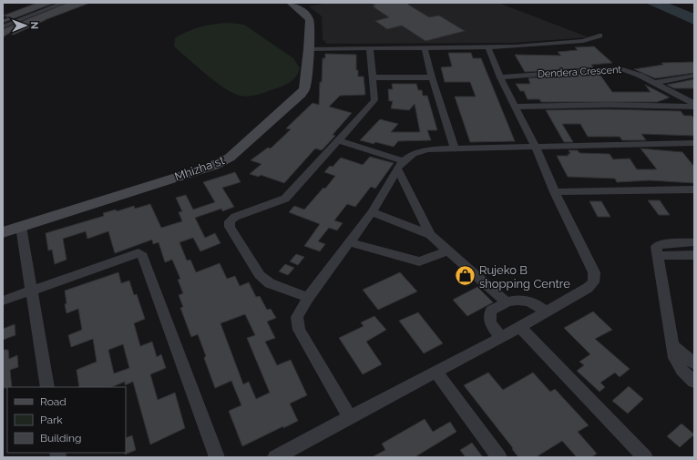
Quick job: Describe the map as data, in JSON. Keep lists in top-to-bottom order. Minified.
{"streets":{"street":["Dendera Crescent","Mhizha st"]},"places":{"shop":["Rujeko B shopping Centre"]},"legend":["Road","Park","Building"],"north":"right"}
